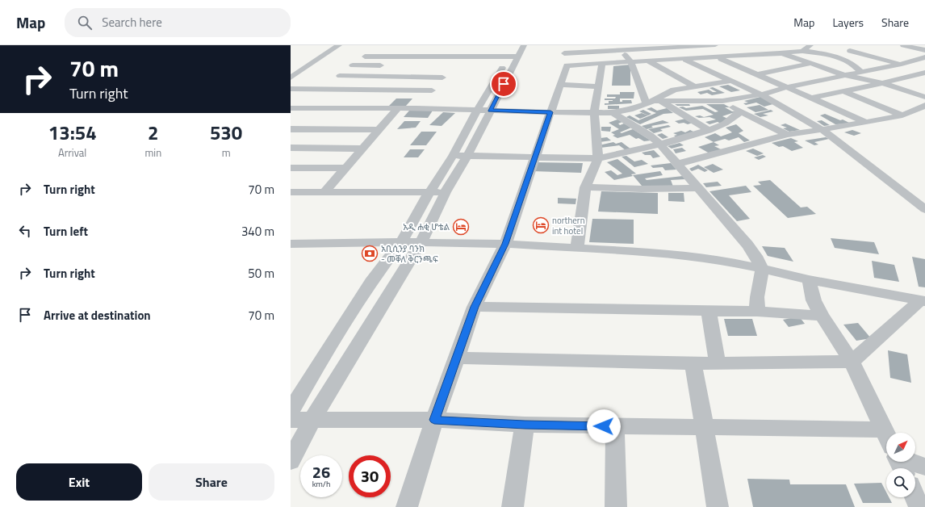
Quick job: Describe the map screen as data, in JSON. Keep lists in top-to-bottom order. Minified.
{"places":{"hotel":["northern int hotel","አዲ ሐቂ ሆቴል"],"bank":["አቢሲንያ ባንክ - መቐለ ቅርንጫፍ"]},"north":"top right","page":{"header":"Map","search":"Search here","nav":["Map","Layers","Share"],"turn":["70 m","Turn right"],"eta":["13:54","Arrival","2","min","530","m"],"list":[{"name":"Turn right","value":"70 m"},{"name":"Turn left","value":"340 m"},{"name":"Turn right","value":"50 m"},{"name":"Arrive at destination","value":"70 m"}],"speed":"26 km/h","limit":"30","buttons":["Exit","Share"]}}
